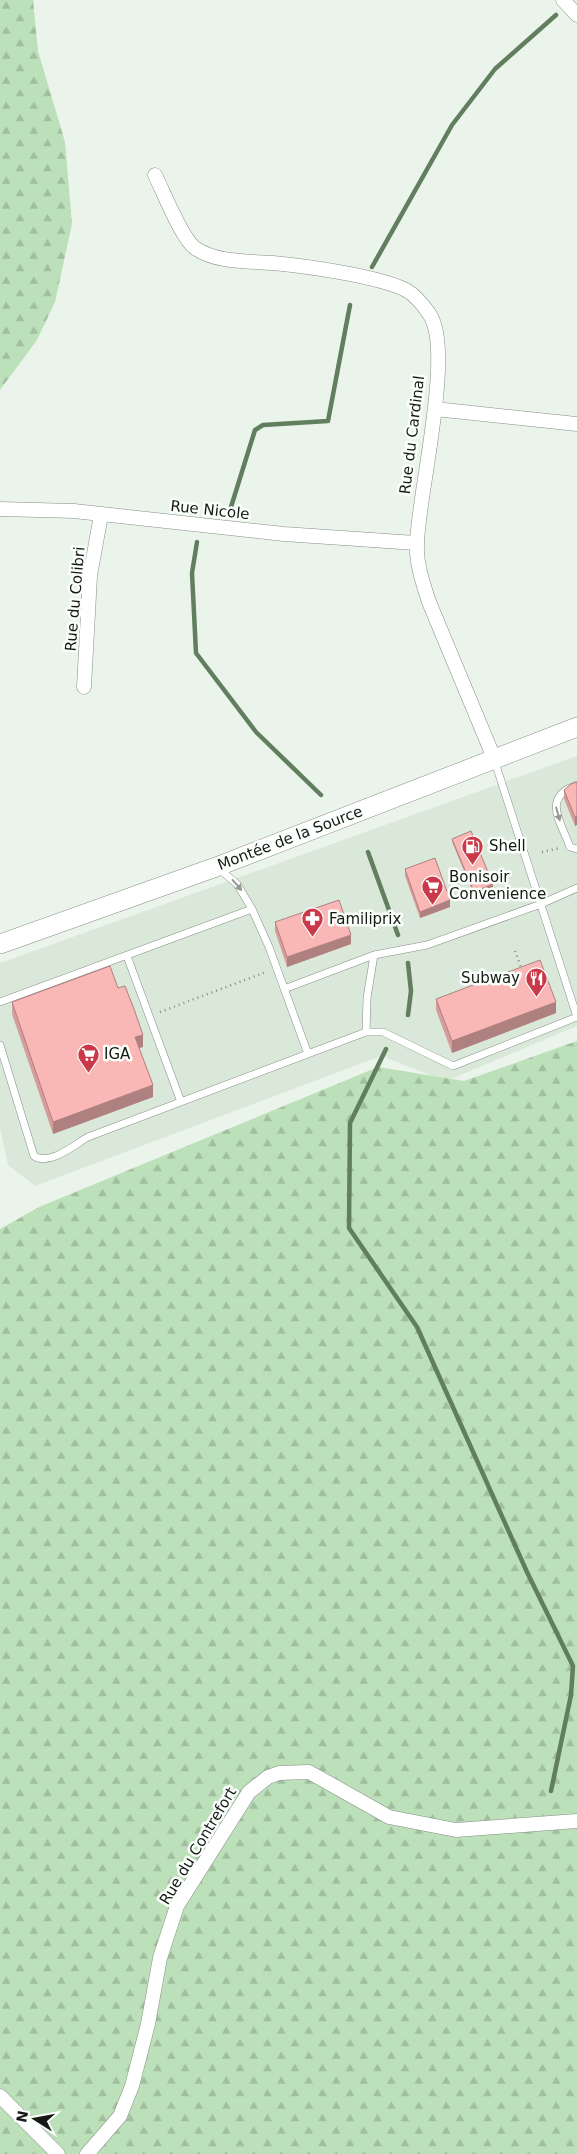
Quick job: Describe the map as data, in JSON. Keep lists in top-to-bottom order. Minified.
{"streets":{"main road":["Montée de la Source"],"street":["Rue du Cardinal","Rue Nicole","Rue du Colibri","Rue du Contrefort"]},"crossings":[["Rue du Cardinal","Rue Nicole"],["Rue du Cardinal","Montée de la Source"],["Rue Nicole","Rue du Colibri"]],"places":{"fuel station":["Shell"],"supermarket":["Bonisoir Convenience","IGA"],"pharmacy":["Familiprix"],"restaurant":["Subway"]},"north":"left"}
